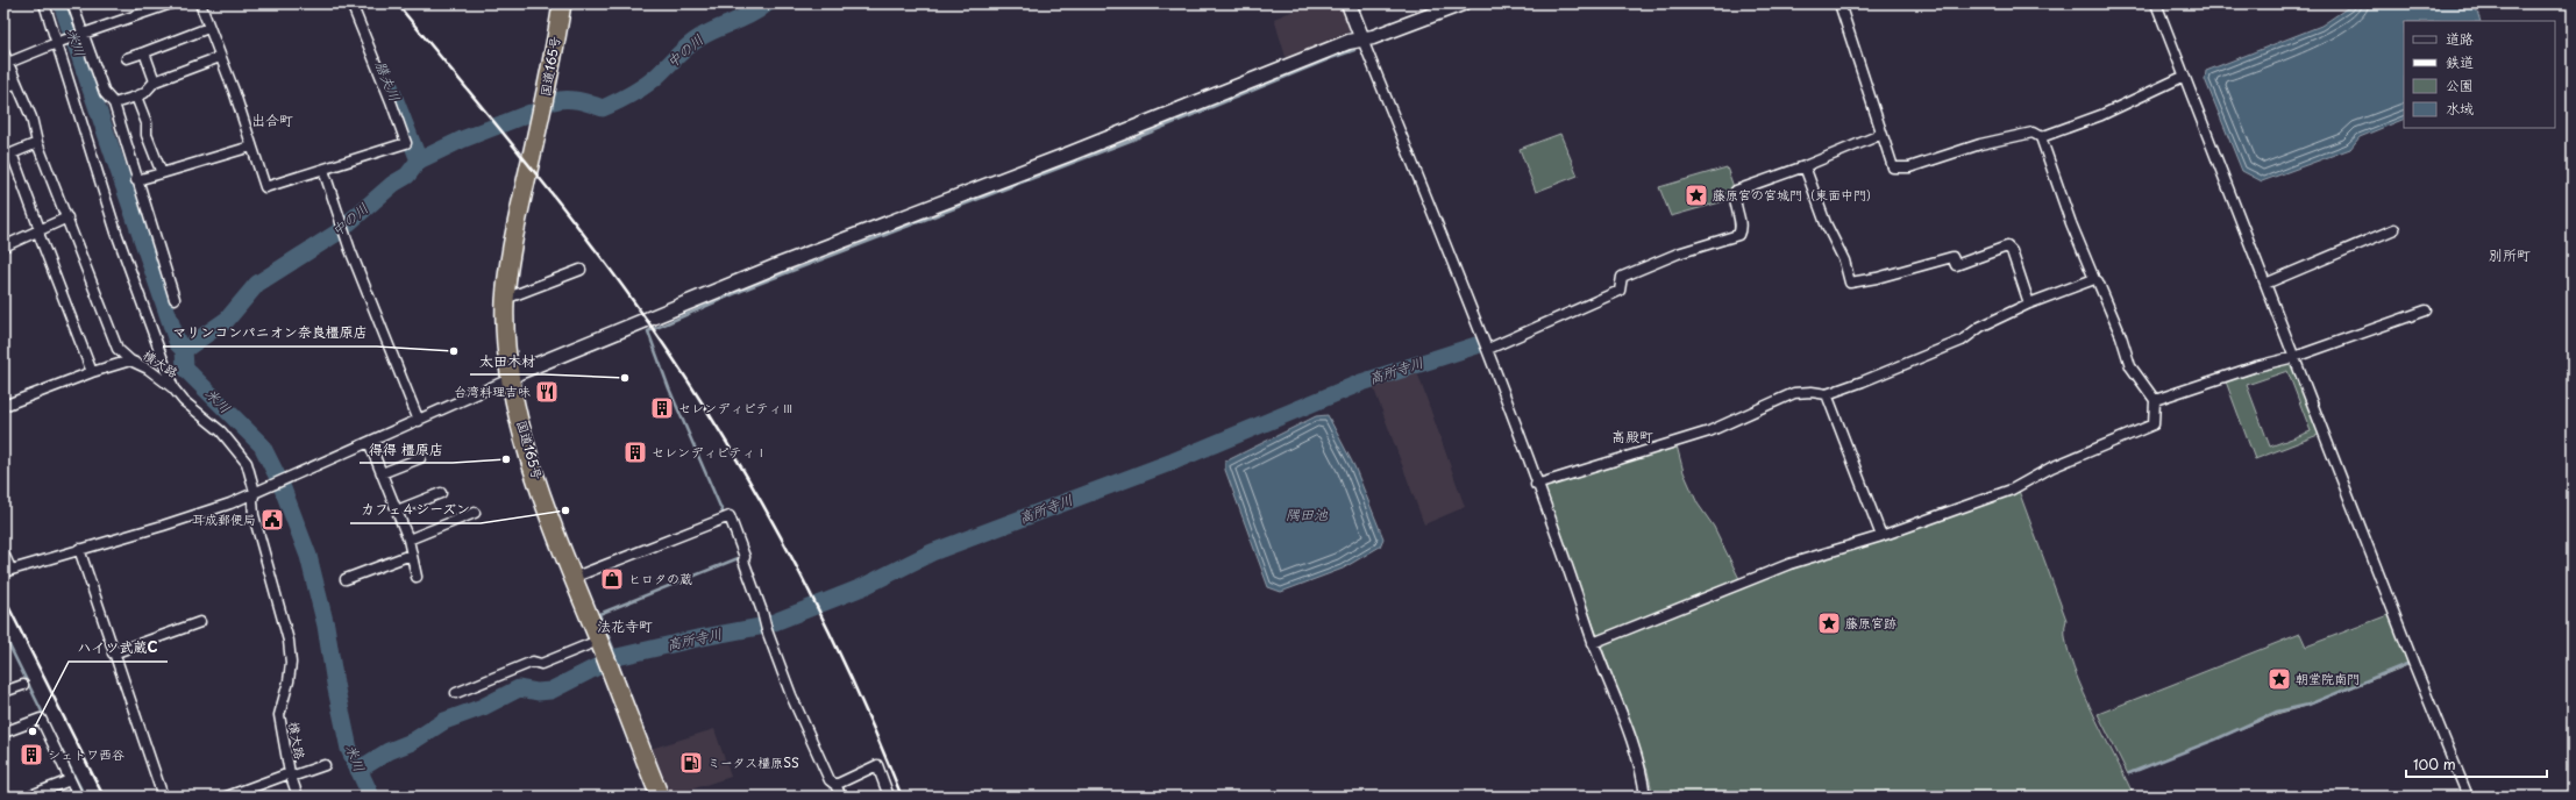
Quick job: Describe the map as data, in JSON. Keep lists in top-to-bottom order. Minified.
{"streets":{"highway":["国道165号"],"street":["横大路"]},"districts":["出合町","別所町","高殿町","法花寺町"],"water":["米川","中の川","膳夫川","高所寺川","隅田池"],"places":{"place":["藤原宮の宮城門（東面中門）","藤原宮跡","朝堂院南門"],"other":["マリンコンパニオン奈良橿原店","太田木材","得得 橿原店","カフェ４シーズン","ハイツ武蔵C"],"restaurant":["台湾料理吉味"],"building":["セレンディピティⅢ","セレンディピティⅠ","シェトワ西谷"],"public building":["耳成郵便局"],"shop":["ヒロタの蔵"],"fuel station":["ミータス橿原SS"]},"legend":["道路","鉄道","公園","水域"],"scale_bar":"100 m"}
